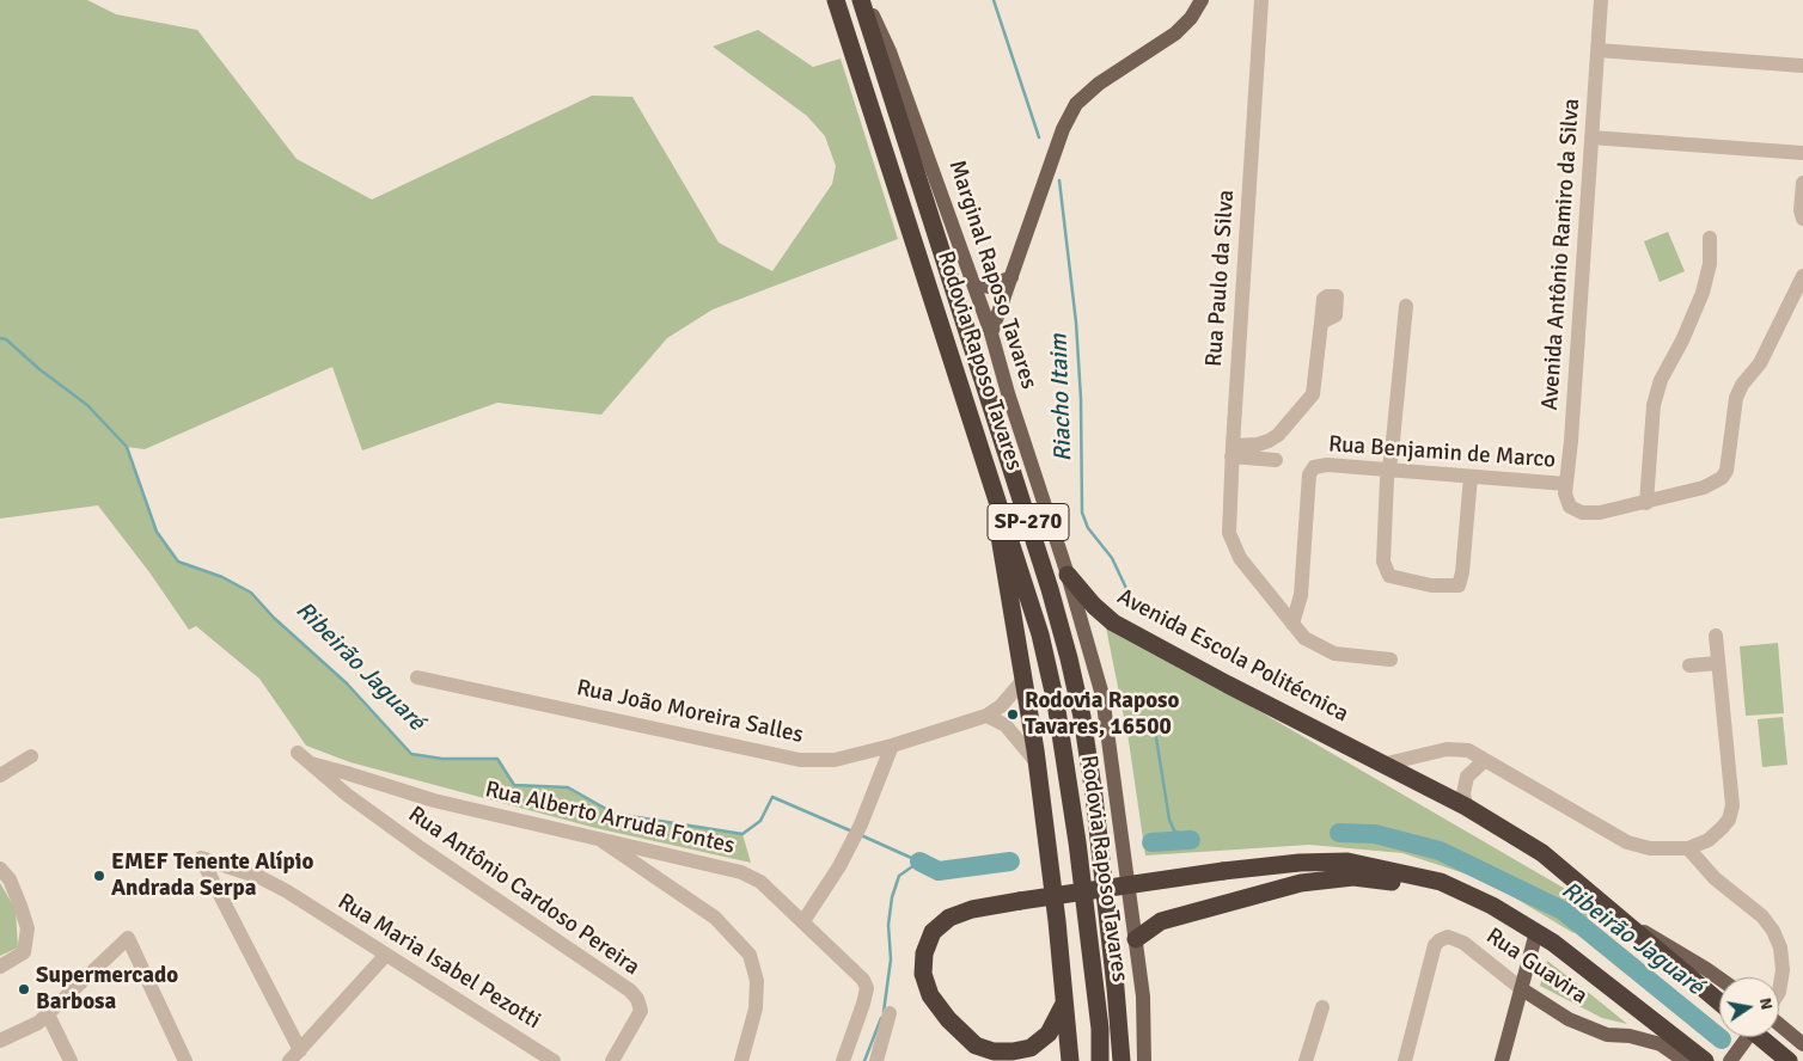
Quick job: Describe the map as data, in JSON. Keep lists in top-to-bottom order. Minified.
{"streets":{"highway":["Rodovia Raposo Tavares","SP-270","Avenida Escola Politécnica"],"main road":["Marginal Raposo Tavares","Rua Guavira"],"street":["Avenida Antônio Ramiro da Silva","Rua Paulo da Silva","Rua Benjamin de Marco","Rua João Moreira Salles","Rua Alberto Arruda Fontes","Rua Antônio Cardoso Pereira","Rua Maria Isabel Pezotti"]},"crossings":[["Avenida Antônio Ramiro da Silva","Rua Benjamin de Marco"],["Marginal Raposo Tavares","Rodovia Raposo Tavares"],["Marginal Raposo Tavares","Avenida Escola Politécnica"],["Rua Paulo da Silva","Rua Benjamin de Marco"],["Rua Alberto Arruda Fontes","Rua Antônio Cardoso Pereira"]],"water":["Riacho Itaim","Ribeirão Jaguaré"],"places":["Rodovia Raposo Tavares, 16500","EMEF Tenente Alípio Andrada Serpa","Supermercado Barbosa"],"north":"right"}
